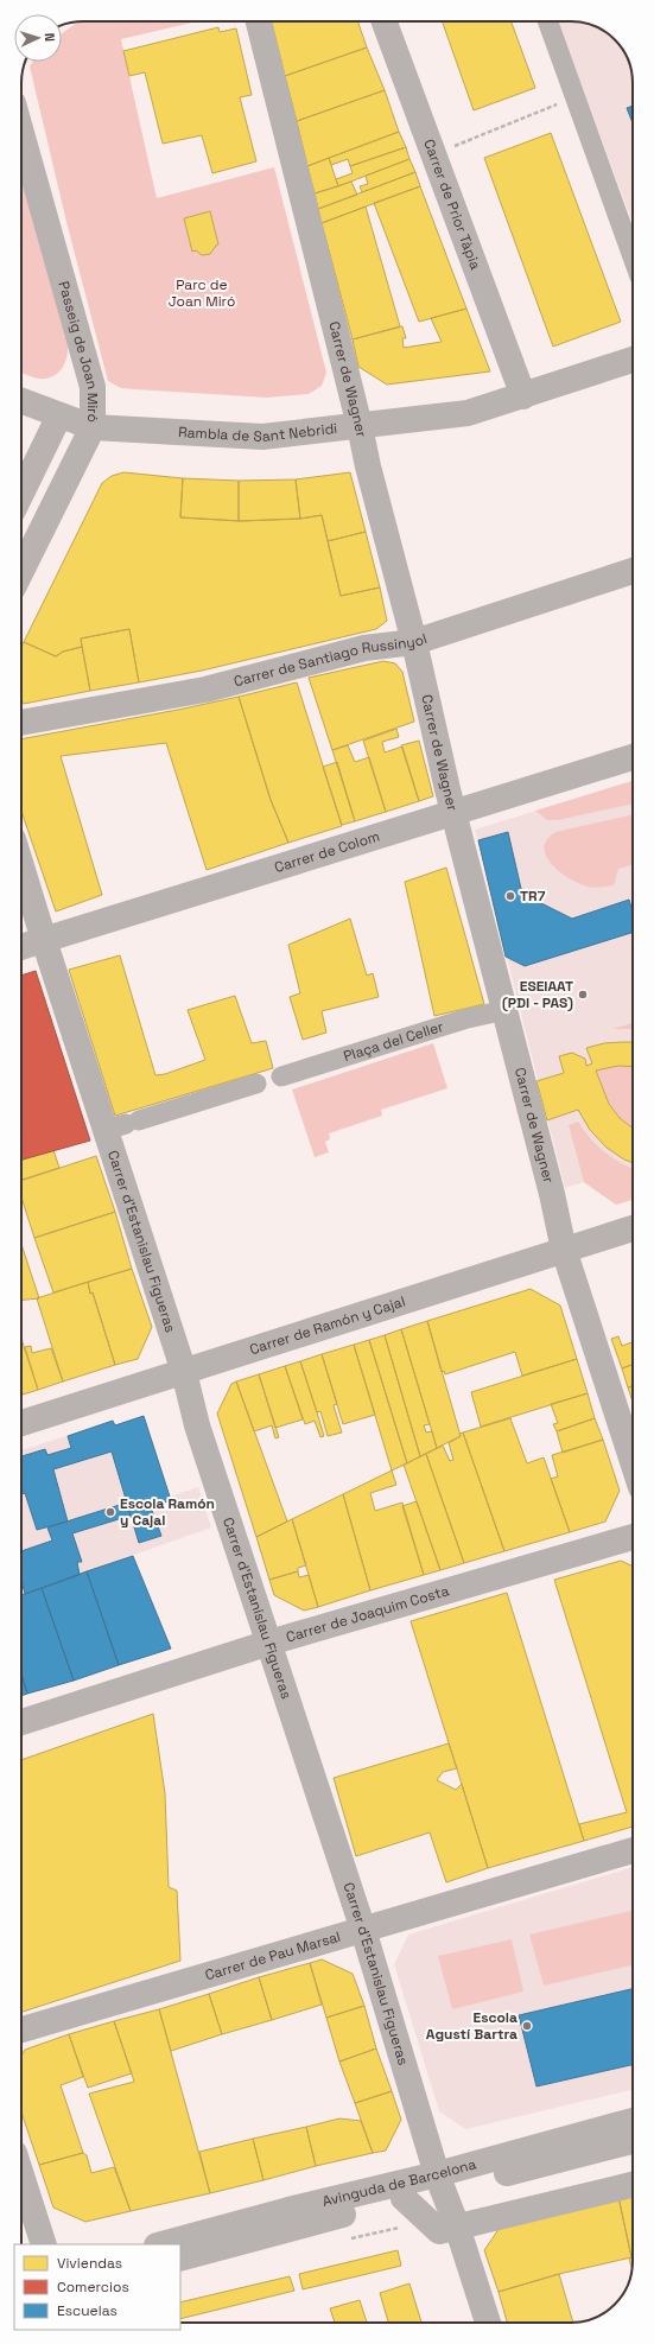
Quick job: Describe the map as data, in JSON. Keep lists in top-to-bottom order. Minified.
{"streets":{"street":["Carrer de Prior Tàpia","Passeig de Joan Miró","Carrer de Wagner","Rambla de Sant Nebridi","Carrer de Santiago Russinyol","Carrer de Colom","Plaça del Celler","Carrer d'Estanislau Figueras","Carrer de Ramón y Cajal","Carrer de Joaquim Costa","Carrer de Pau Marsal","Avinguda de Barcelona"]},"crossings":[["Carrer de Prior Tàpia","Rambla de Sant Nebridi"],["Passeig de Joan Miró","Rambla de Sant Nebridi"],["Carrer de Wagner","Rambla de Sant Nebridi"],["Carrer de Wagner","Carrer de Santiago Russinyol"],["Carrer de Wagner","Carrer de Colom"],["Carrer de Wagner","Plaça del Celler"],["Carrer de Wagner","Carrer de Ramón y Cajal"],["Carrer de Colom","Carrer d'Estanislau Figueras"],["Carrer d'Estanislau Figueras","Carrer de Ramón y Cajal"],["Carrer d'Estanislau Figueras","Carrer de Joaquim Costa"],["Carrer d'Estanislau Figueras","Carrer de Pau Marsal"],["Carrer d'Estanislau Figueras","Avinguda de Barcelona"]],"parks":["Parc de Joan Miró"],"places":["TR7","ESEIAAT (PDI - PAS)","Escola Ramón y Cajal","Escola Agustí Bartra"],"legend":["Viviendas","Comercios","Escuelas"],"north":"right"}
